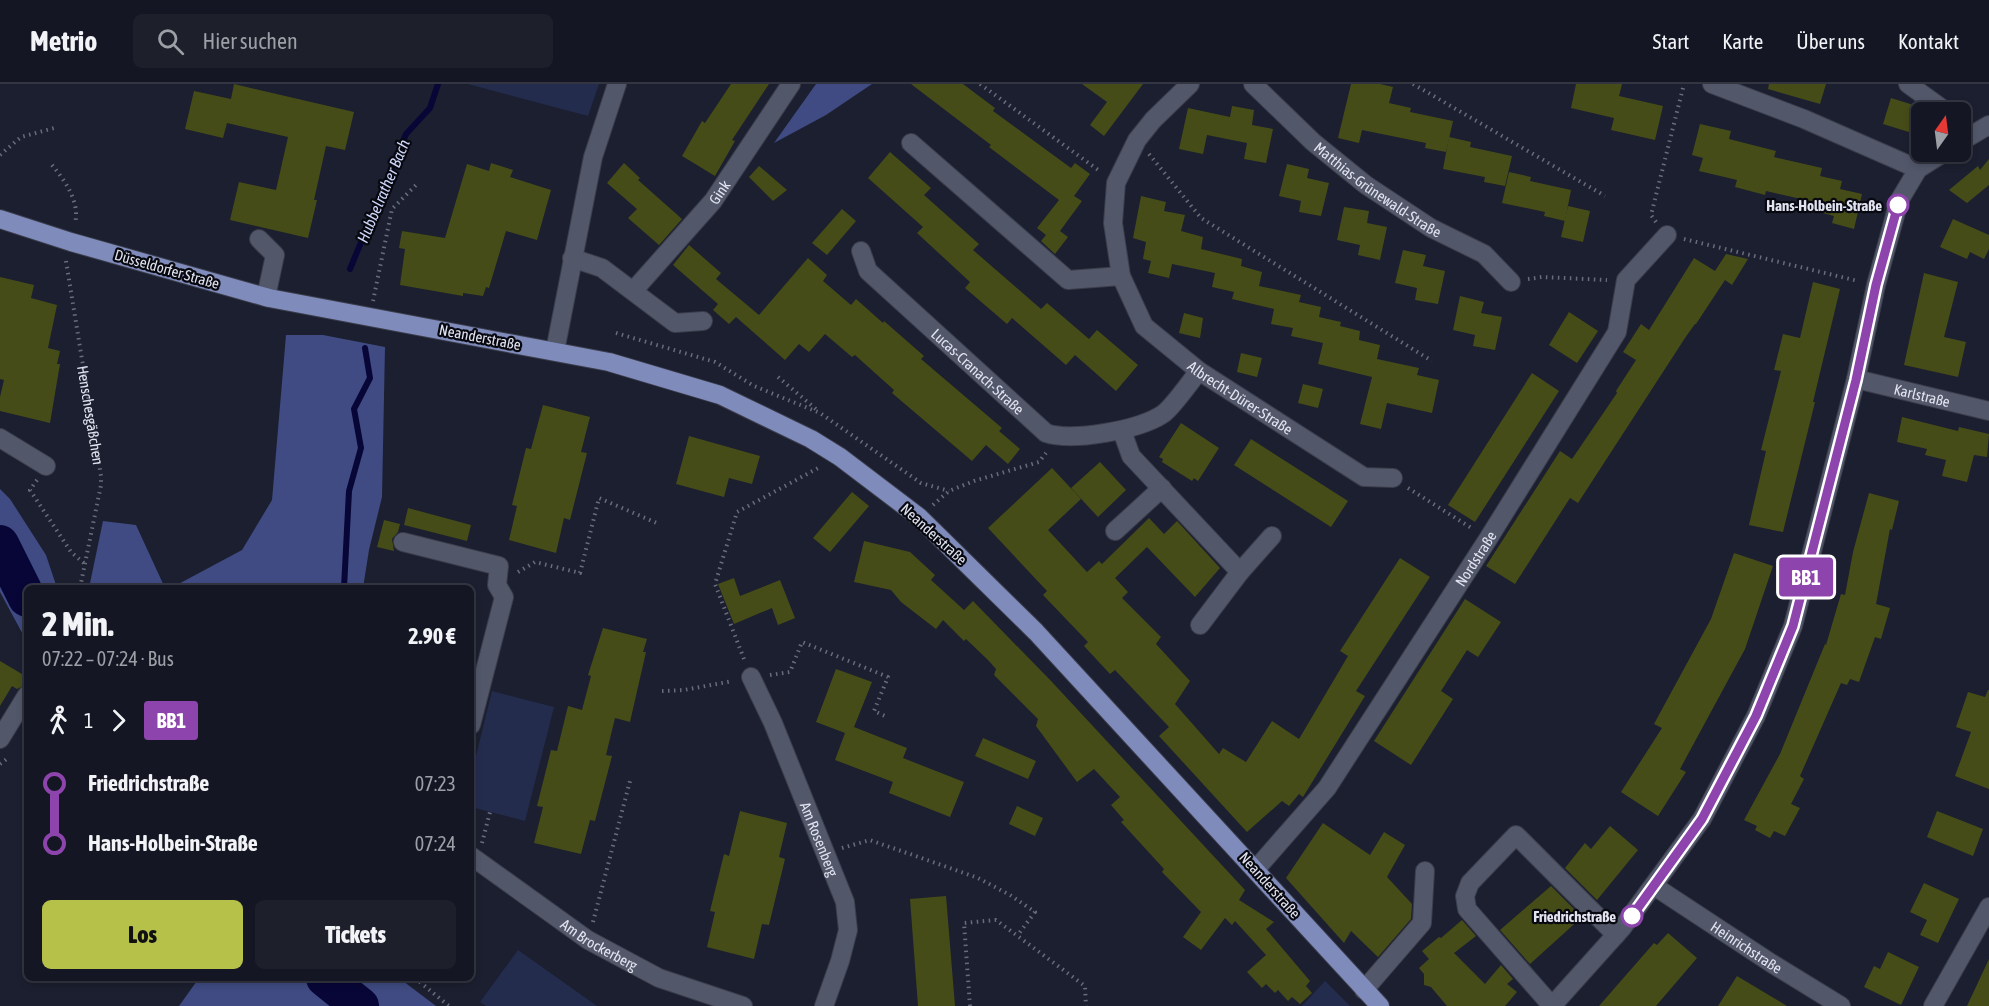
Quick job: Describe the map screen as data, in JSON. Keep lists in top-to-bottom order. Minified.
{"streets":{"main road":["Düsseldorfer Straße","Neanderstraße"],"street":["Matthias-Grünewald-Straße","Gink","Lucas-Cranach-Straße","Karlstraße","Albrecht-Dürer-Straße","Nordstraße","Am Rosenberg","Am Brockerberg","Heinrichstraße"],"path":["Henschesgäßchen"]},"crossings":[["Düsseldorfer Straße","Neanderstraße"],["Düsseldorfer Straße","Henschesgäßchen"],["Neanderstraße","Nordstraße"]],"water":["Hubbelrather Bach"],"places":["Hans-Holbein-Straße","Friedrichstraße"],"lines":["bus line BB1"],"north":"top","page":{"header":"Metrio","search":"Hier suchen","nav":["Start","Karte","Über uns","Kontakt"],"on_map":"BB1","heading":["2 Min.","07:22 – 07:24 · Bus","2.90 €"],"legs":["1","BB1"],"list":[{"name":"Friedrichstraße","value":"07:23"},{"name":"Hans-Holbein-Straße","value":"07:24"}],"buttons":["Los","Tickets"]}}
